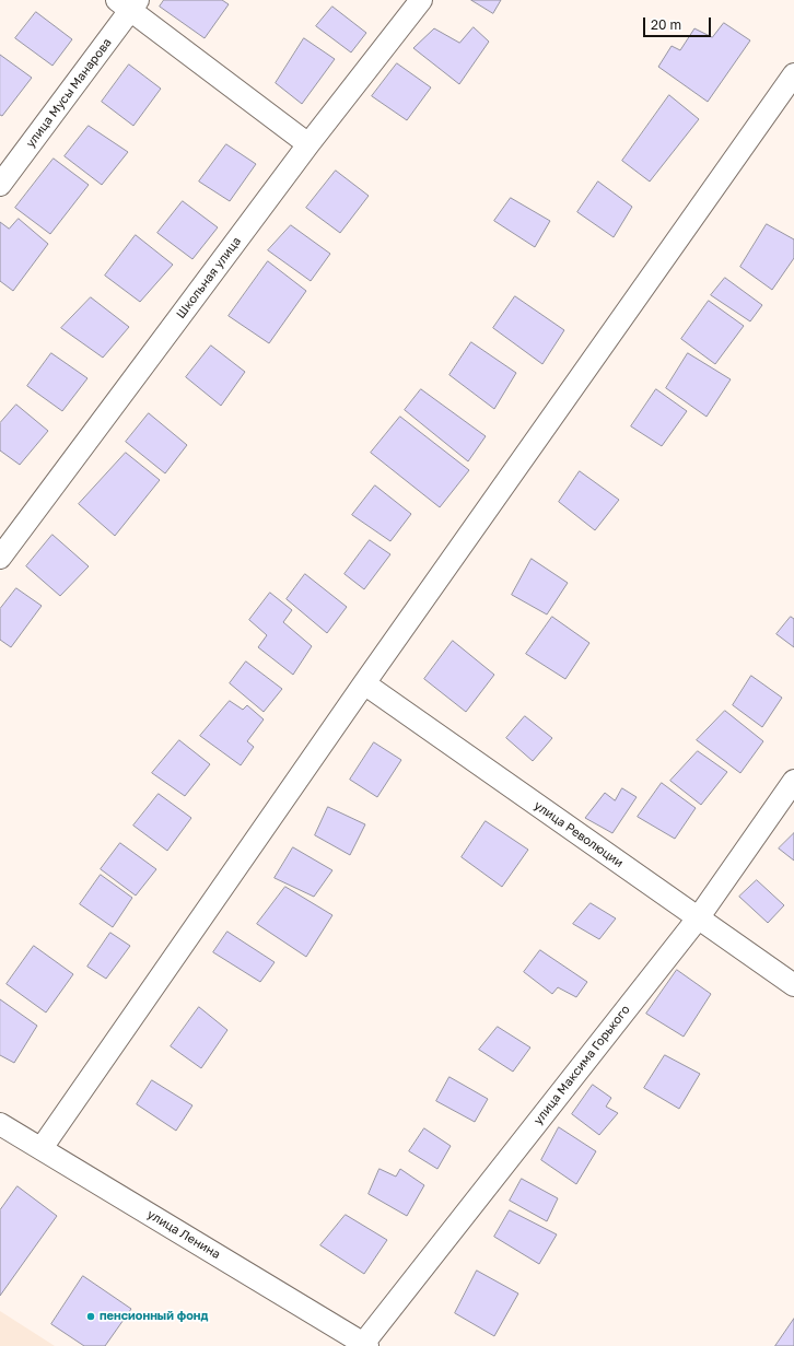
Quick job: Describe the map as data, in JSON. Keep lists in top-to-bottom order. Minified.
{"streets":{"street":["улица Мусы Манарова","Школьная улица","улица Революции","улица Максима Горького","улица Ленина"]},"crossings":[["улица Революции","улица Максима Горького"],["улица Максима Горького","улица Ленина"]],"places":["пенсионный фонд"],"scale_bar":"20 m"}
